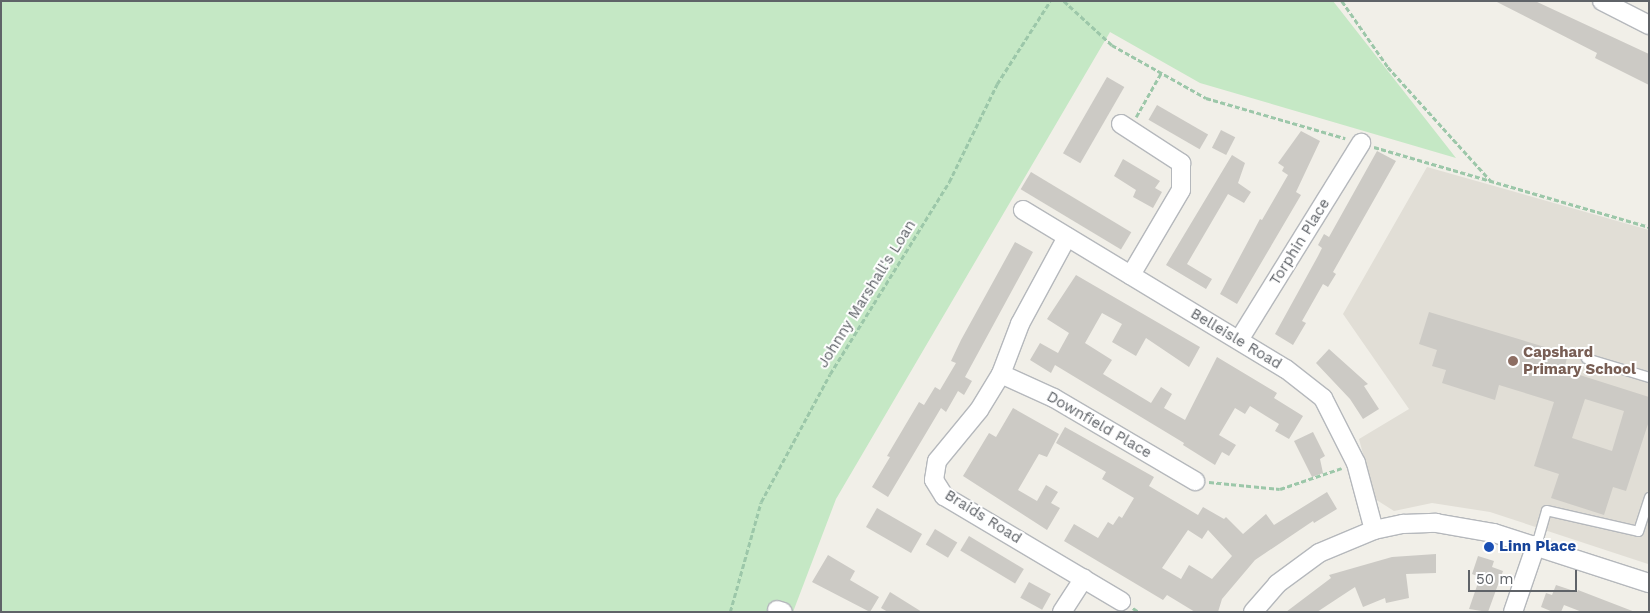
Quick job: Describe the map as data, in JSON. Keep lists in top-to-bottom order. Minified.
{"streets":{"street":["Torphin Place","Belleisle Road","Downfield Place","Braids Road"],"path":["Johnny Marshall's Loan"]},"crossings":[["Torphin Place","Belleisle Road"],["Belleisle Road","Braids Road"],["Downfield Place","Braids Road"]],"places":["Capshard Primary School","Linn Place"],"scale_bar":"50 m"}
